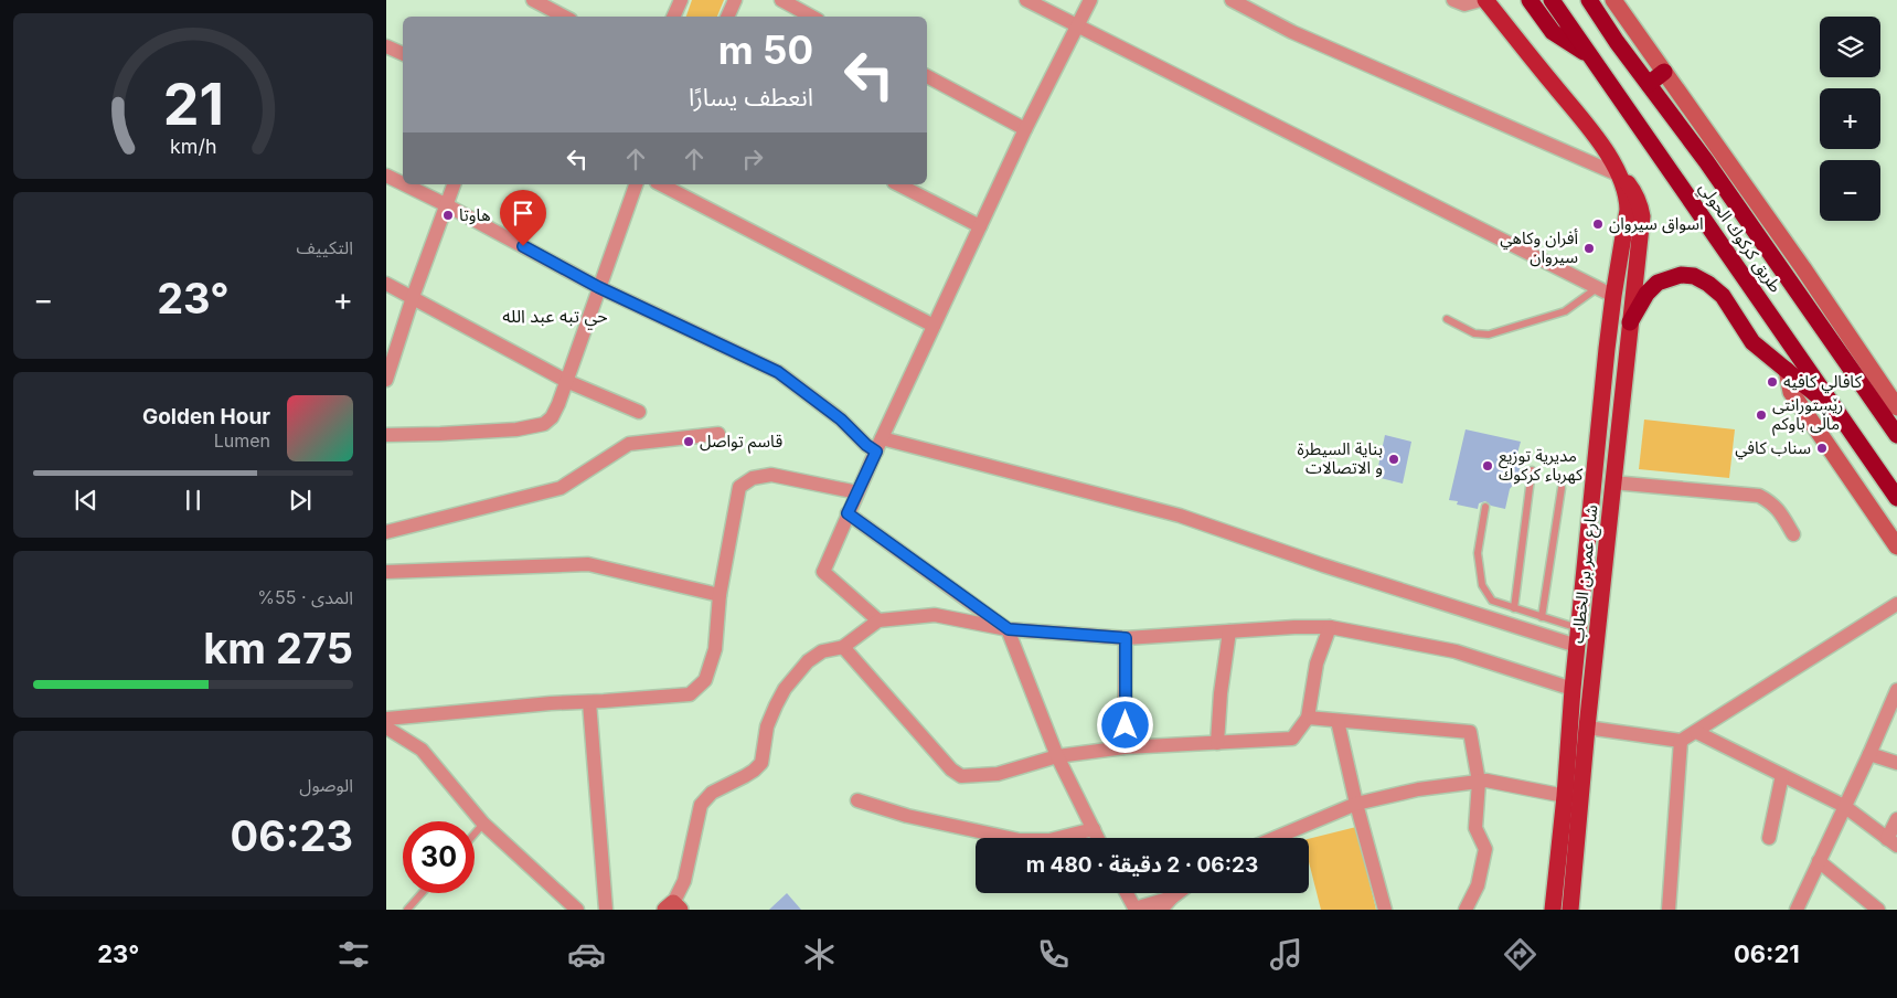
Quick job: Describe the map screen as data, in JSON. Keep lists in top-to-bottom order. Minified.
{"streets":{"highway":["طريق كركوك الحولي"],"main road":["شارع عمر بن الخطاب"]},"districts":["حي تبه عبد الله"],"places":["هاوتا","اسواق سيروان","أفران وكاهي سيروان","كافالي كافيه","رێستورانتی ماڵی باوکم","قاسم تواصل","سناب كافي","بناية السيطرة و الاتصالات","مديرية توزيع كهرباء كركوك"],"page":{"map_buttons":["+","−"],"turn":["50 m","انعطف يسارًا"],"tile":["التكييف",["المدى · 55%","275 km"],["الوصول","06:23"]],"heat":["−","23°","+"],"song":["Golden Hour","Lumen"],"limit":"30","trip":"06:23 · 2 دقيقة · 480 m","tabs":["06:21","23°"],"gauge":["21","km/h"]}}
